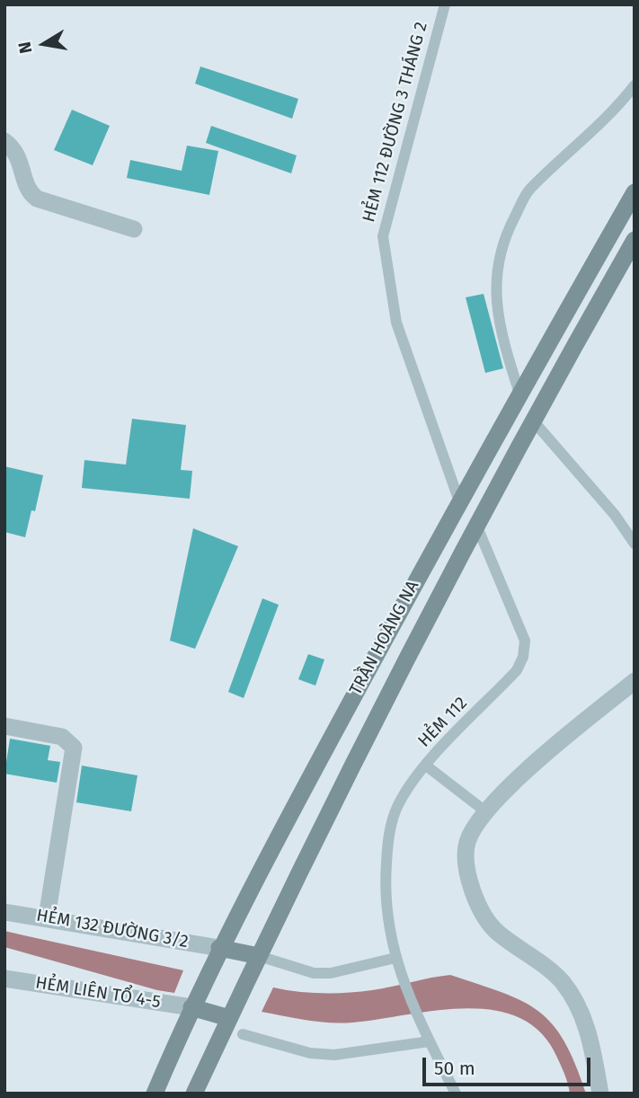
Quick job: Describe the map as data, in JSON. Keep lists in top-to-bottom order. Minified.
{"streets":{"main road":["TRẦN HOÀNG NA"],"street":["HẺM 132 ĐƯỜNG 3/2","HẺM LIÊN TỔ 4-5"],"lane":["HẺM 112 ĐƯỜNG 3 THÁNG 2","HẺM 112"]},"crossings":[["HẺM 112 ĐƯỜNG 3 THÁNG 2","TRẦN HOÀNG NA"],["TRẦN HOÀNG NA","HẺM 112"],["TRẦN HOÀNG NA","HẺM 132 ĐƯỜNG 3/2"],["TRẦN HOÀNG NA","HẺM LIÊN TỔ 4-5"]],"scale_bar":"50 m","north":"left"}
